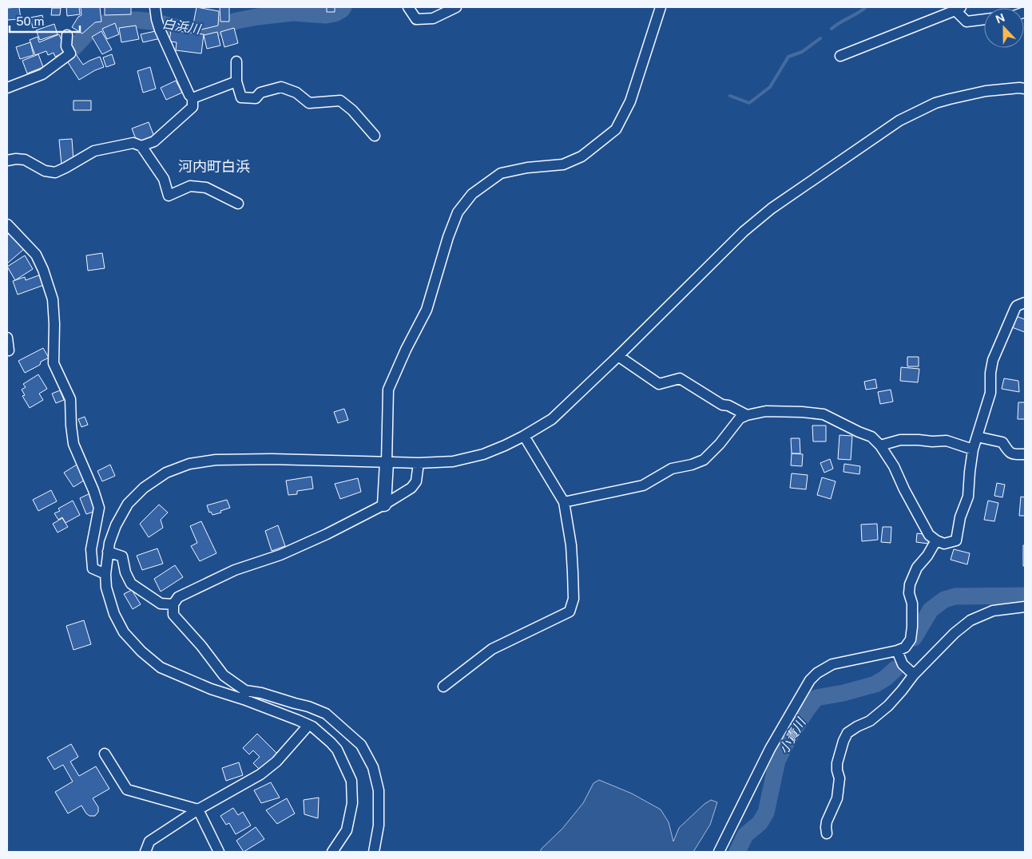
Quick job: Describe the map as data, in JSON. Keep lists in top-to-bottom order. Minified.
{"districts":["河内町白浜"],"water":["白浜川","小責川"],"scale_bar":"50 m","north":"top"}
